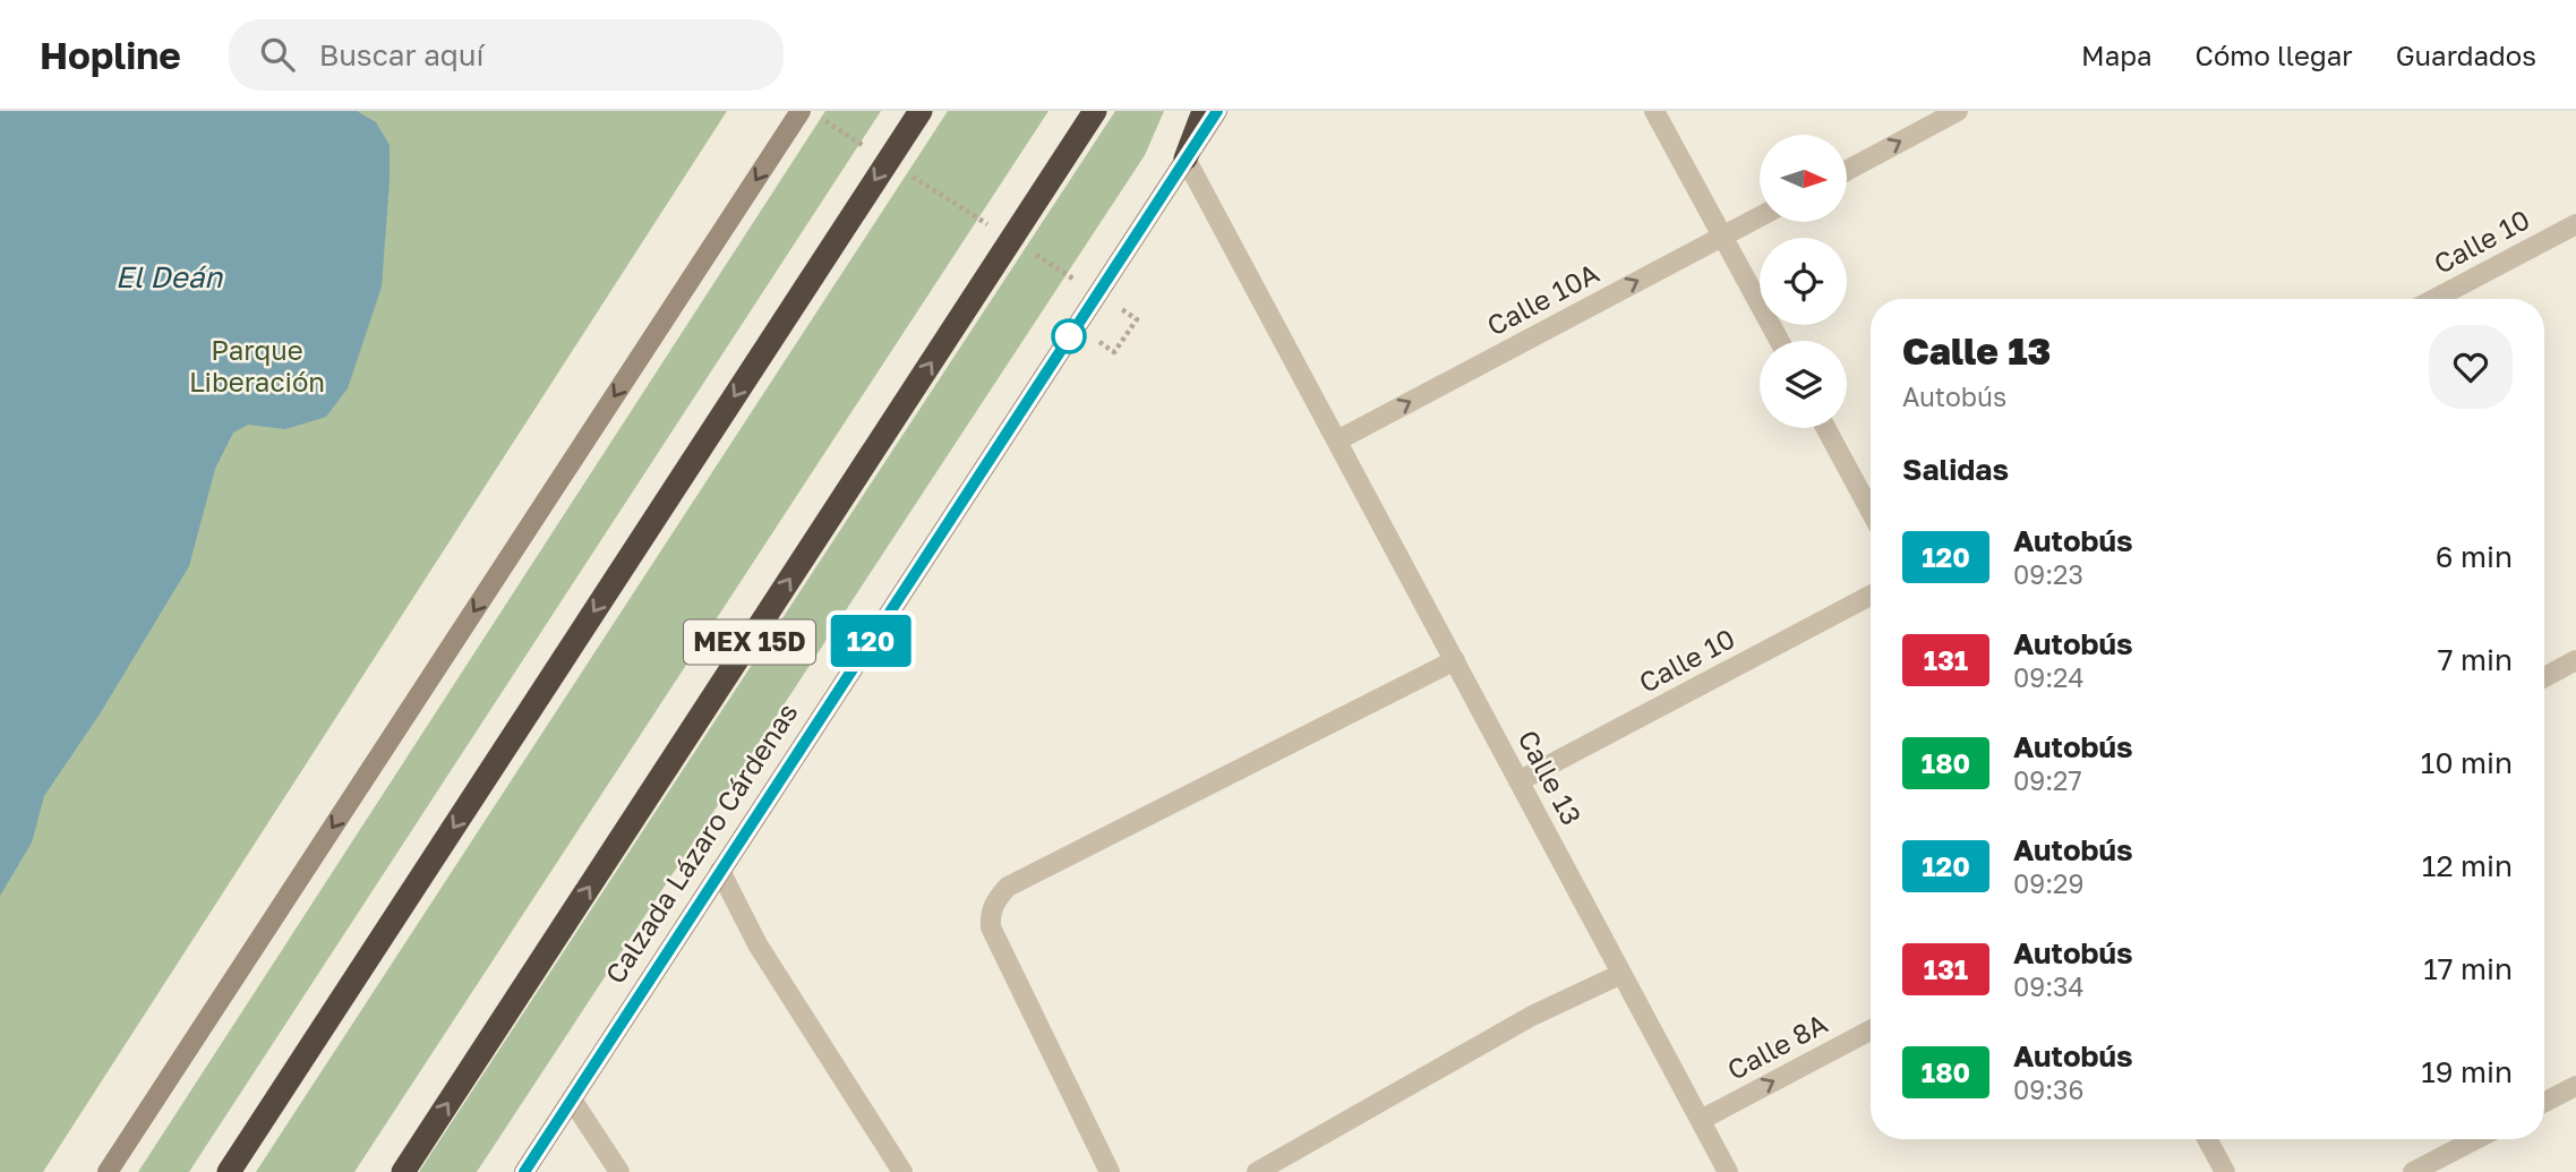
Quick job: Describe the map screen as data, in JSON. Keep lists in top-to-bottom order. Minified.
{"streets":{"highway":["MEX 15D"],"main road":["Calzada Lázaro Cárdenas"],"street":["Calle 10","Calle 10A","Calle 13","Calle 8A"]},"crossings":[["Calle 10","Calle 13"],["Calle 10A","Calle 13"],["Calle 13","Calzada Lázaro Cárdenas"],["Calle 13","Calle 8A"]],"one_way":["Calle 10A","Calle 8A"],"water":["El Deán"],"parks":["Parque Liberación"],"lines":["bus line 120"],"north":"right","page":{"header":"Hopline","search":"Buscar aquí","nav":["Mapa","Cómo llegar","Guardados"],"on_map":"120","heading":[["Calle 13","Autobús"],"Salidas"],"list":[{"mark":"120","name":"Autobús","note":"09:23","value":"6 min"},{"mark":"131","name":"Autobús","note":"09:24","value":"7 min"},{"mark":"180","name":"Autobús","note":"09:27","value":"10 min"},{"mark":"120","name":"Autobús","note":"09:29","value":"12 min"},{"mark":"131","name":"Autobús","note":"09:34","value":"17 min"},{"mark":"180","name":"Autobús","note":"09:36","value":"19 min"}]}}
